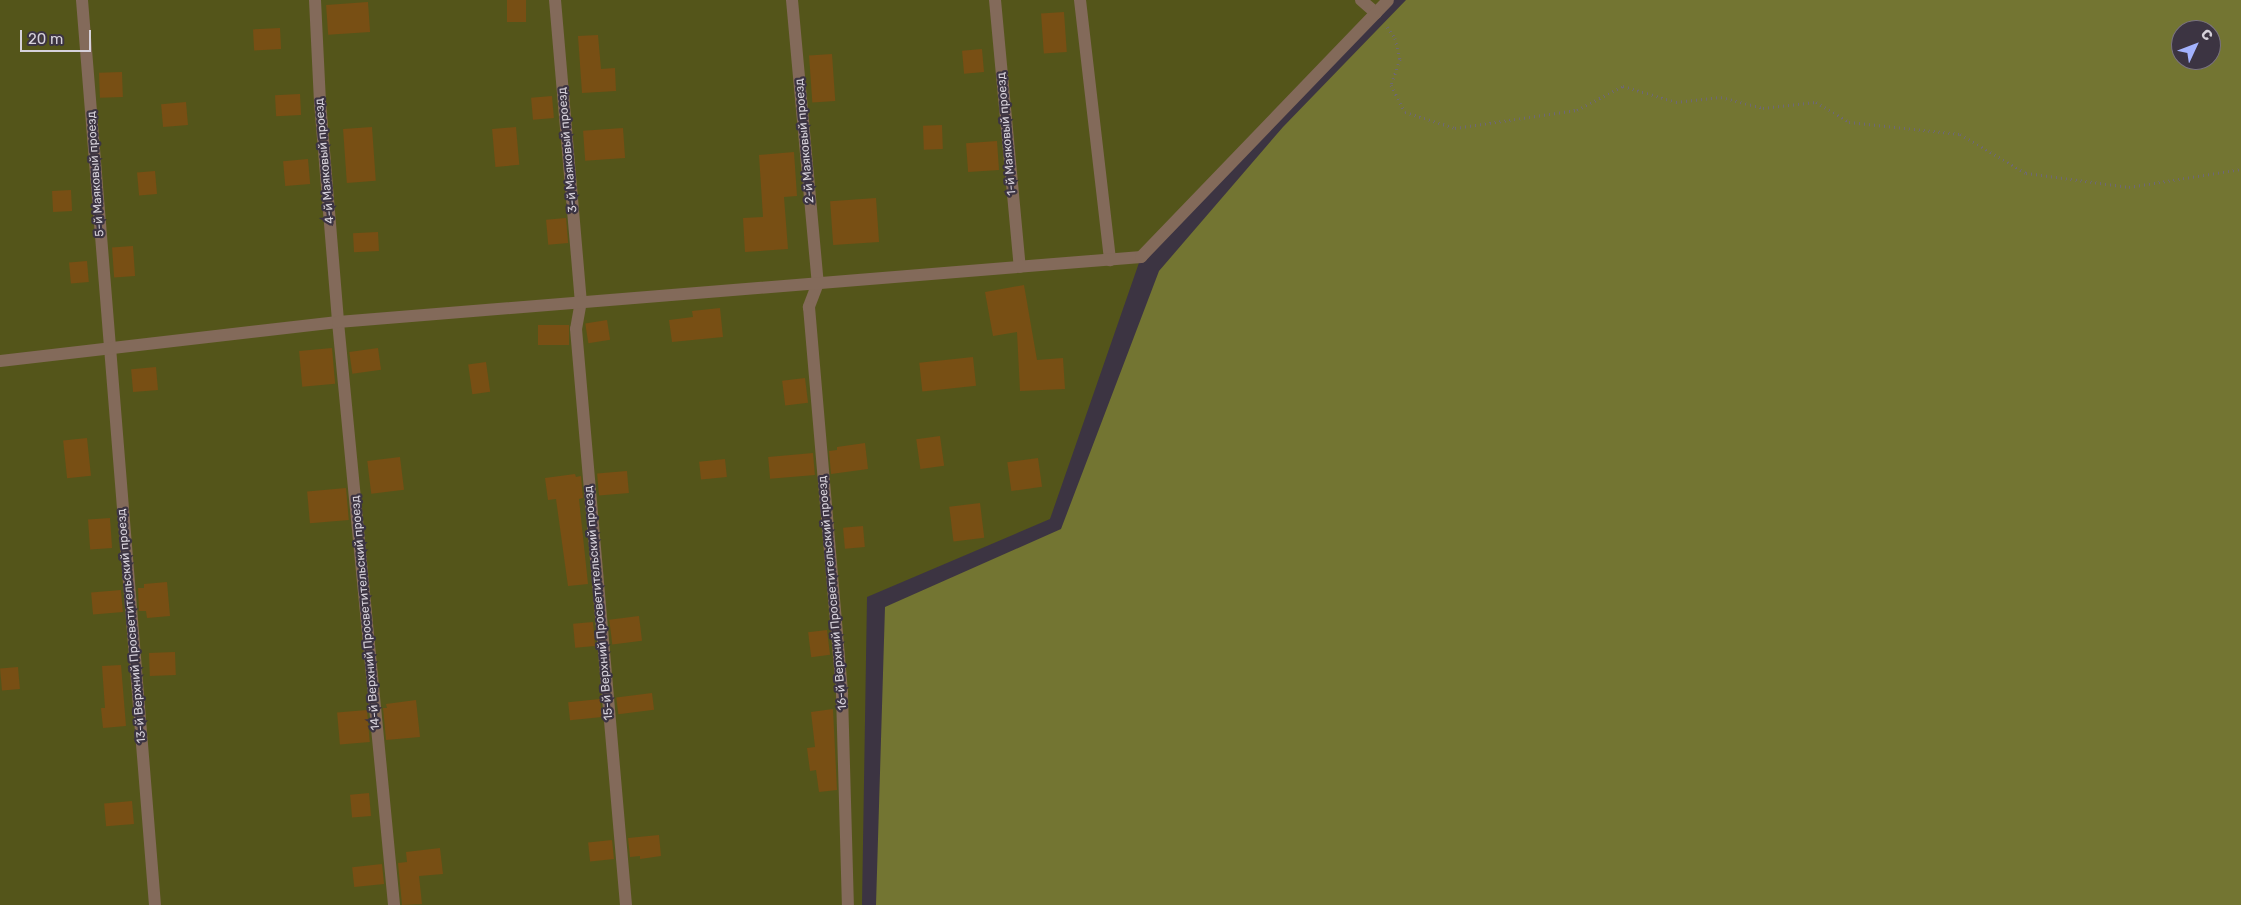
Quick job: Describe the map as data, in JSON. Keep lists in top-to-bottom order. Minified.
{"streets":{"street":["1-й Маяковый проезд","2-й Маяковый проезд","3-й Маяковый проезд","4-й Маяковый проезд","5-й Маяковый проезд","16-й Верхний Просветительский проезд","15-й Верхний Просветительский проезд","14-й Верхний Просветительский проезд","13-й Верхний Просветительский проезд"]},"crossings":[["2-й Маяковый проезд","16-й Верхний Просветительский проезд"],["3-й Маяковый проезд","15-й Верхний Просветительский проезд"],["4-й Маяковый проезд","14-й Верхний Просветительский проезд"],["5-й Маяковый проезд","13-й Верхний Просветительский проезд"]],"scale_bar":"20 m","north":"top right"}
